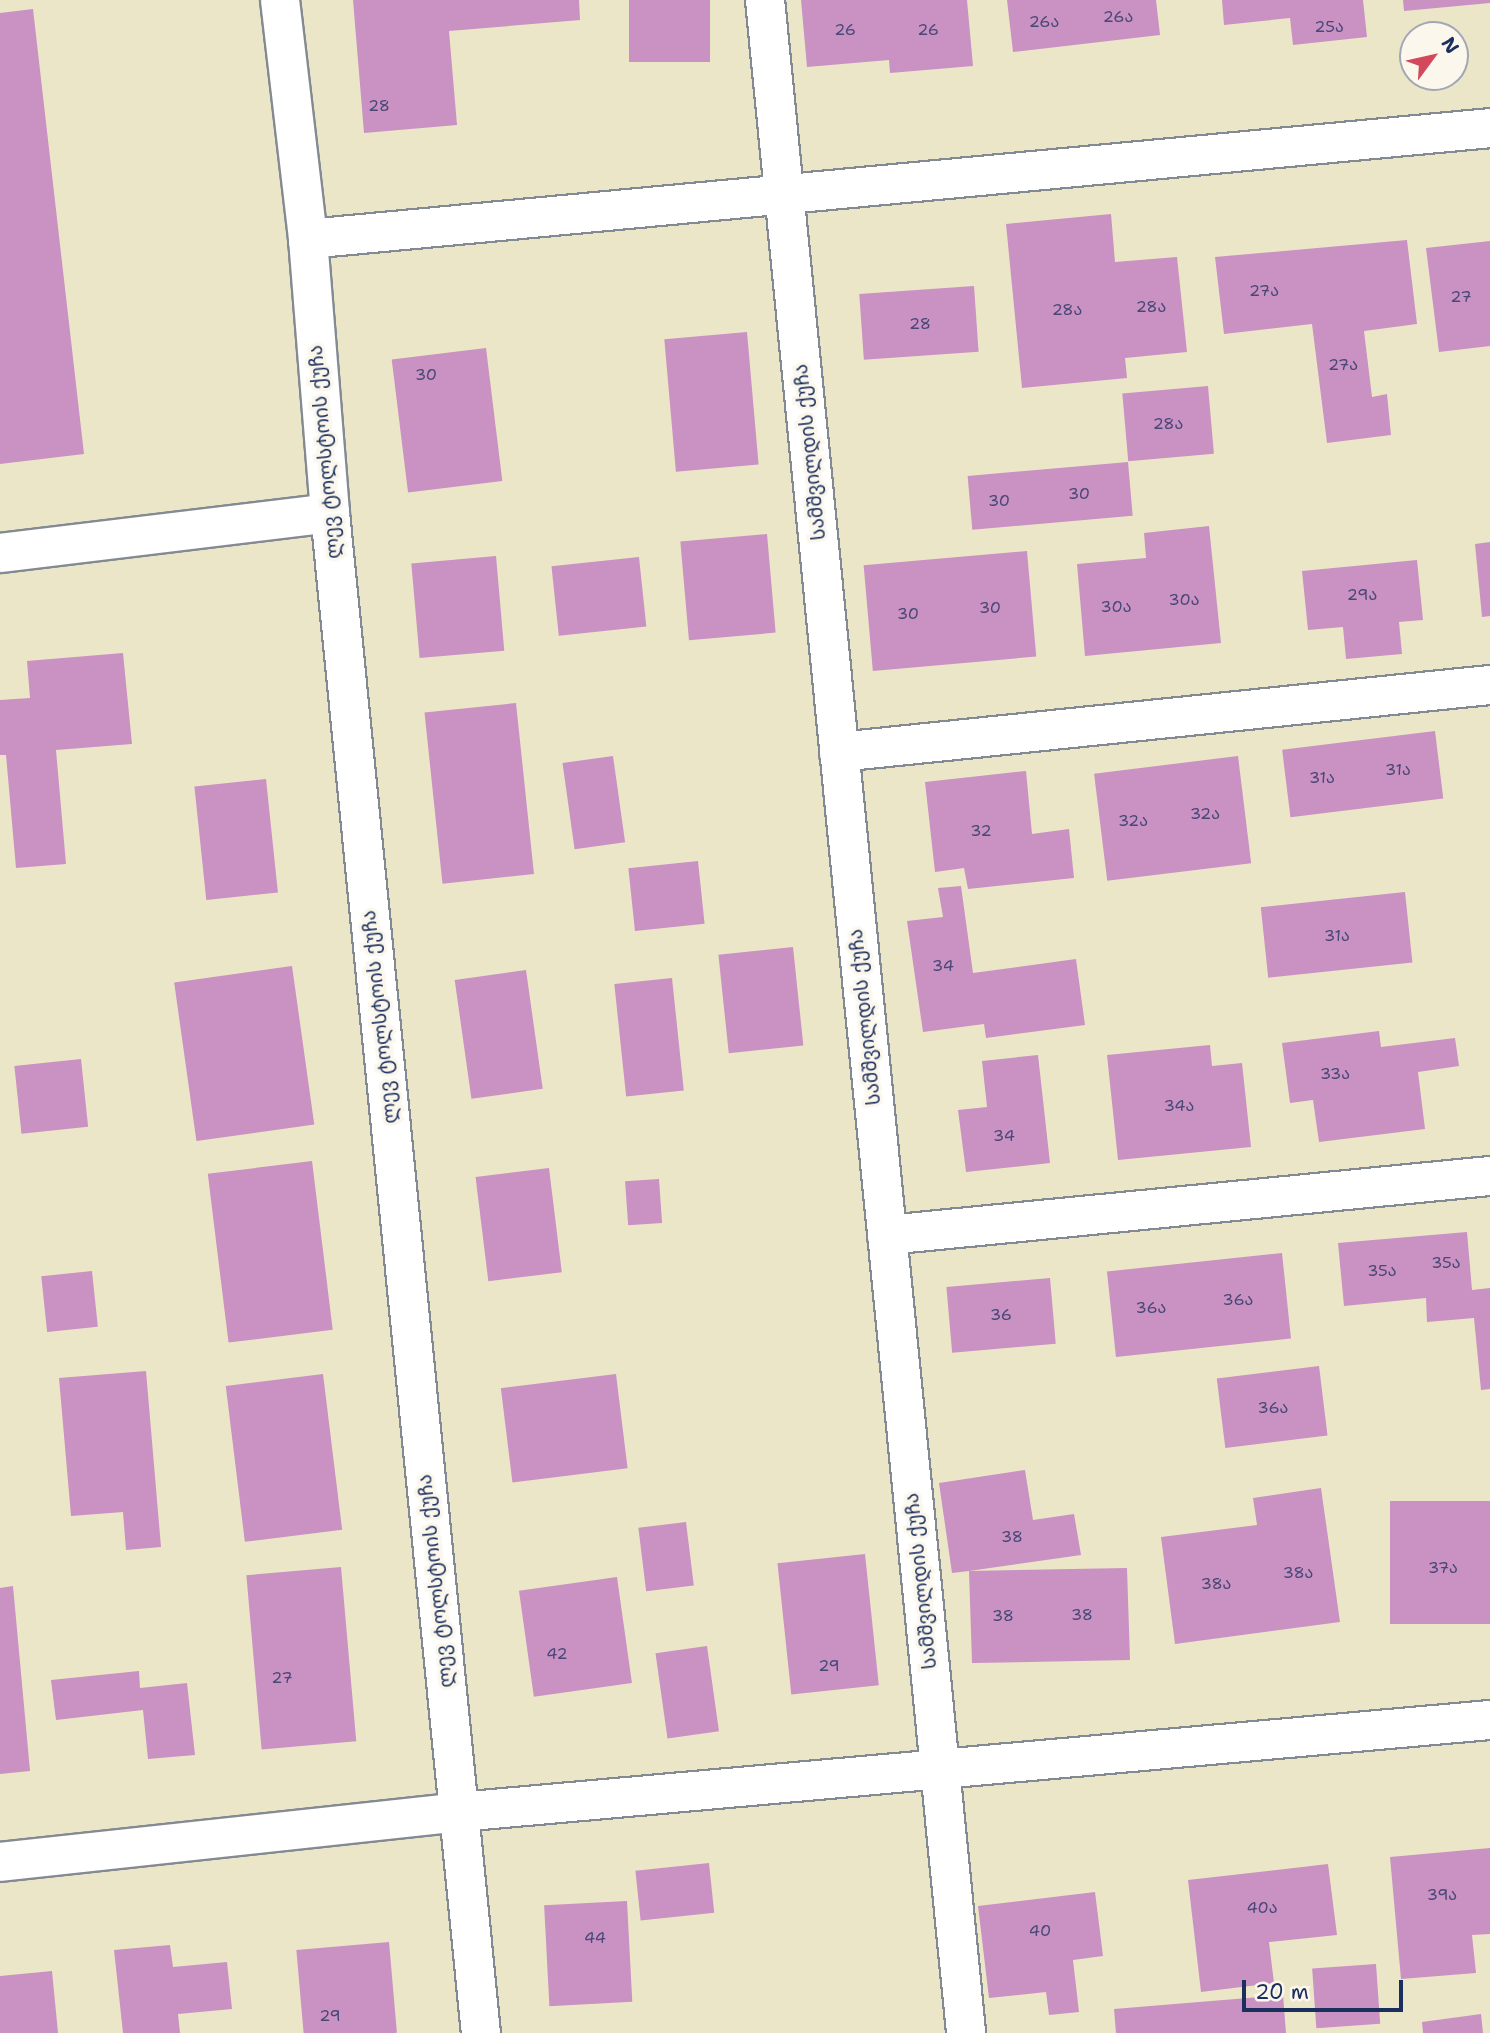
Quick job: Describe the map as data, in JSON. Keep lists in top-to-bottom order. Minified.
{"streets":{"street":["ლევ ტოლსტოის ქუჩა","სამშვილდის ქუჩა"]},"house_numbers":["26ა","26ა","25ა","26","26","28","27ა","27","28ა","28ა","28","27ა","30","28ა","30","30","29ა","30ა","30ა","30","30","31ა","31ა","32ა","32ა","32","31ა","34","33ა","34ა","34","35ა","35ა","36ა","36ა","36","36ა","38","37ა","38ა","38ა","38","38","42","29","27","39ა","40ა","40","44","29"],"scale_bar":"20 m","north":"top right"}
